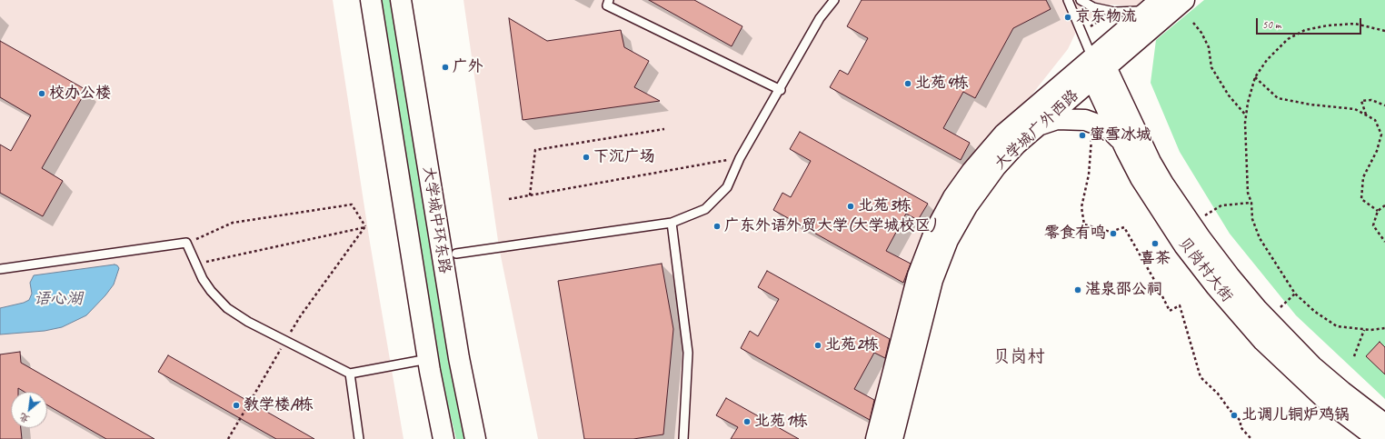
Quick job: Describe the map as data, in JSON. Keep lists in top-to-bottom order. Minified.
{"streets":{"main road":["大学城广外西路","大学城中环东路","贝岗村大街"]},"crossings":[["大学城广外西路","贝岗村大街"]],"districts":["贝岗村"],"water":["语心湖"],"places":["京东物流","广外","北苑4栋","校办公楼","蜜雪冰城","下沉广场","北苑3栋","广东外语外贸大学(大学城校区)","零食有鸣","喜茶","湛泉邵公祠","北苑2栋","教学楼A栋","北调儿铜炉鸡锅","北苑1栋"],"scale_bar":"50 m","north":"bottom left"}
